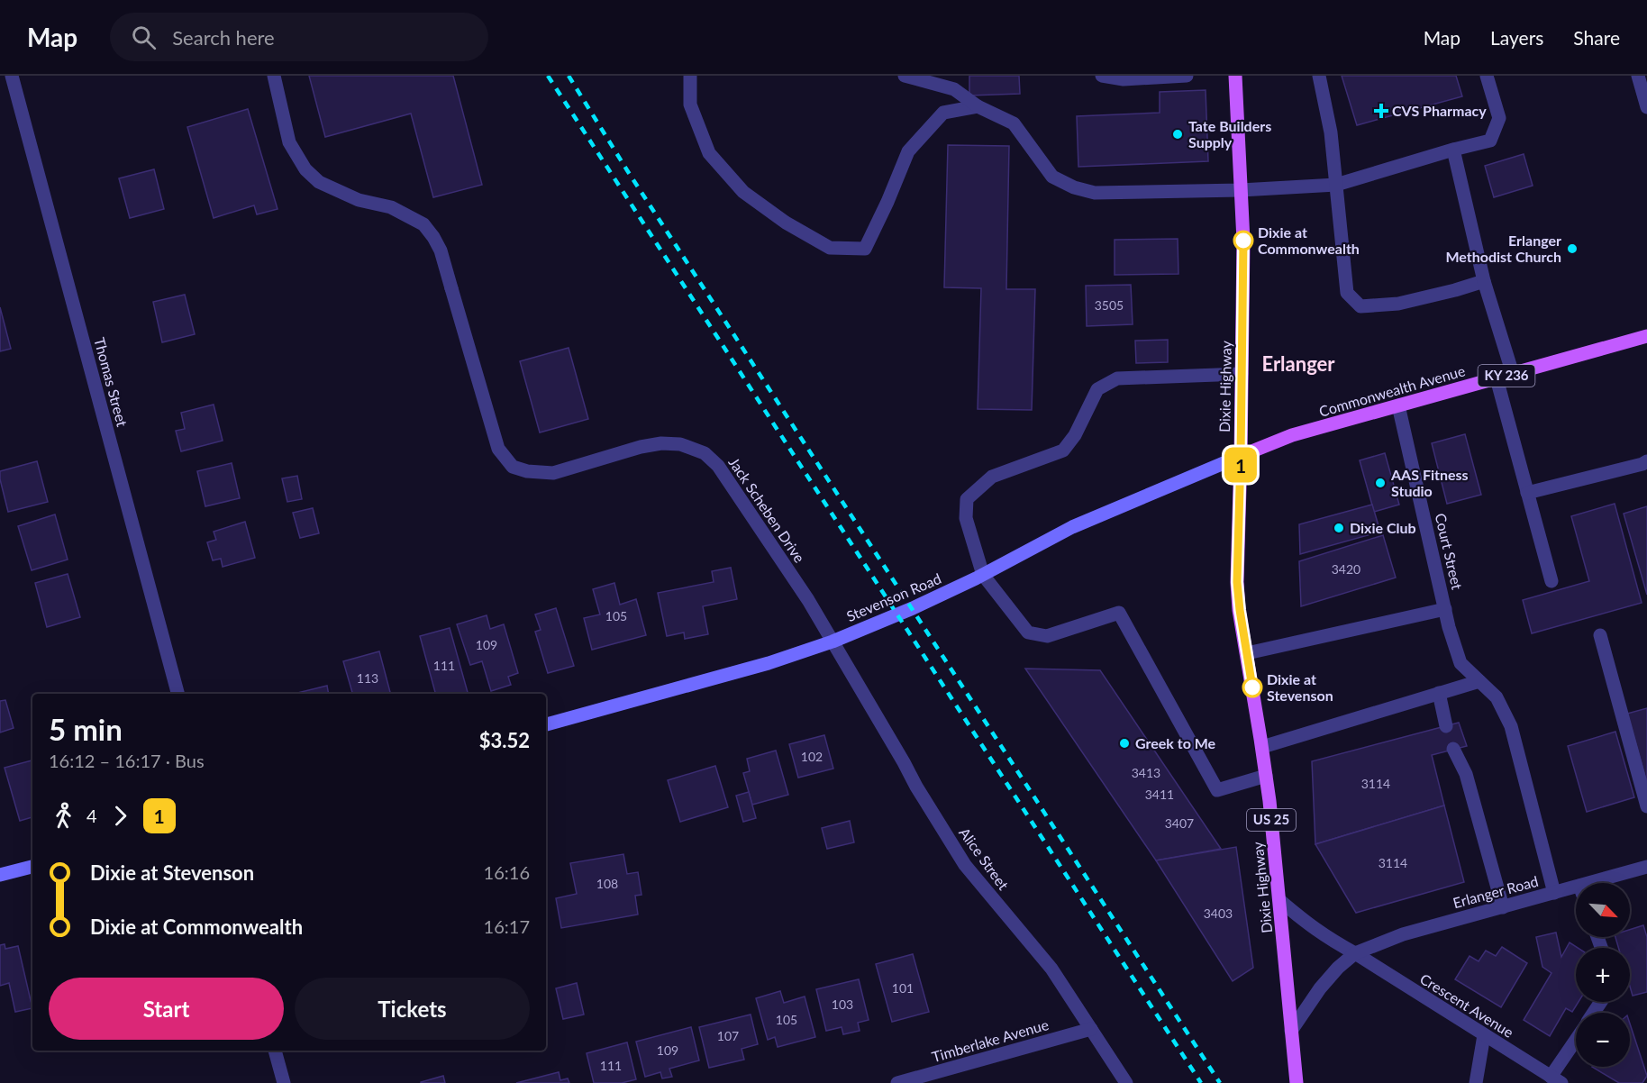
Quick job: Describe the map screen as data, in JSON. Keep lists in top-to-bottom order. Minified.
{"streets":{"main road":["KY 236","Dixie Highway","Commonwealth Avenue","Stevenson Road","US 25"],"street":["Thomas Street","Jack Scheben Drive","Court Street","Alice Street","Erlanger Road","Crescent Avenue","Timberlake Avenue"]},"crossings":[["Dixie Highway","Commonwealth Avenue"],["Dixie Highway","Stevenson Road"],["Dixie Highway","Erlanger Road"],["Commonwealth Avenue","Court Street"],["Commonwealth Avenue","Stevenson Road"],["Jack Scheben Drive","Stevenson Road"],["Jack Scheben Drive","Alice Street"],["Court Street","Erlanger Road"],["Stevenson Road","Alice Street"],["Alice Street","Timberlake Avenue"],["Erlanger Road","Crescent Avenue"]],"districts":["Erlanger"],"places":{"health":["CVS Pharmacy"],"other":["Tate Builders Supply","Dixie at Commonwealth","Erlanger Methodist Church","AAS Fitness Studio","Dixie Club","Dixie at Stevenson","Greek to Me"]},"lines":["bus line 1"],"house_numbers":["3505","3420","105","109","111","113","102","3413","3114","3411","3407","3114","108","3403","101","103","105","107","109","111"],"north":"bottom right","page":{"header":"Map","search":"Search here","nav":["Map","Layers","Share"],"on_map":"1","heading":["5 min","16:12 – 16:17 · Bus","$3.52"],"legs":["4","1"],"list":[{"name":"Dixie at Stevenson","value":"16:16"},{"name":"Dixie at Commonwealth","value":"16:17"}],"map_buttons":["+","−"],"buttons":["Start","Tickets"]}}
